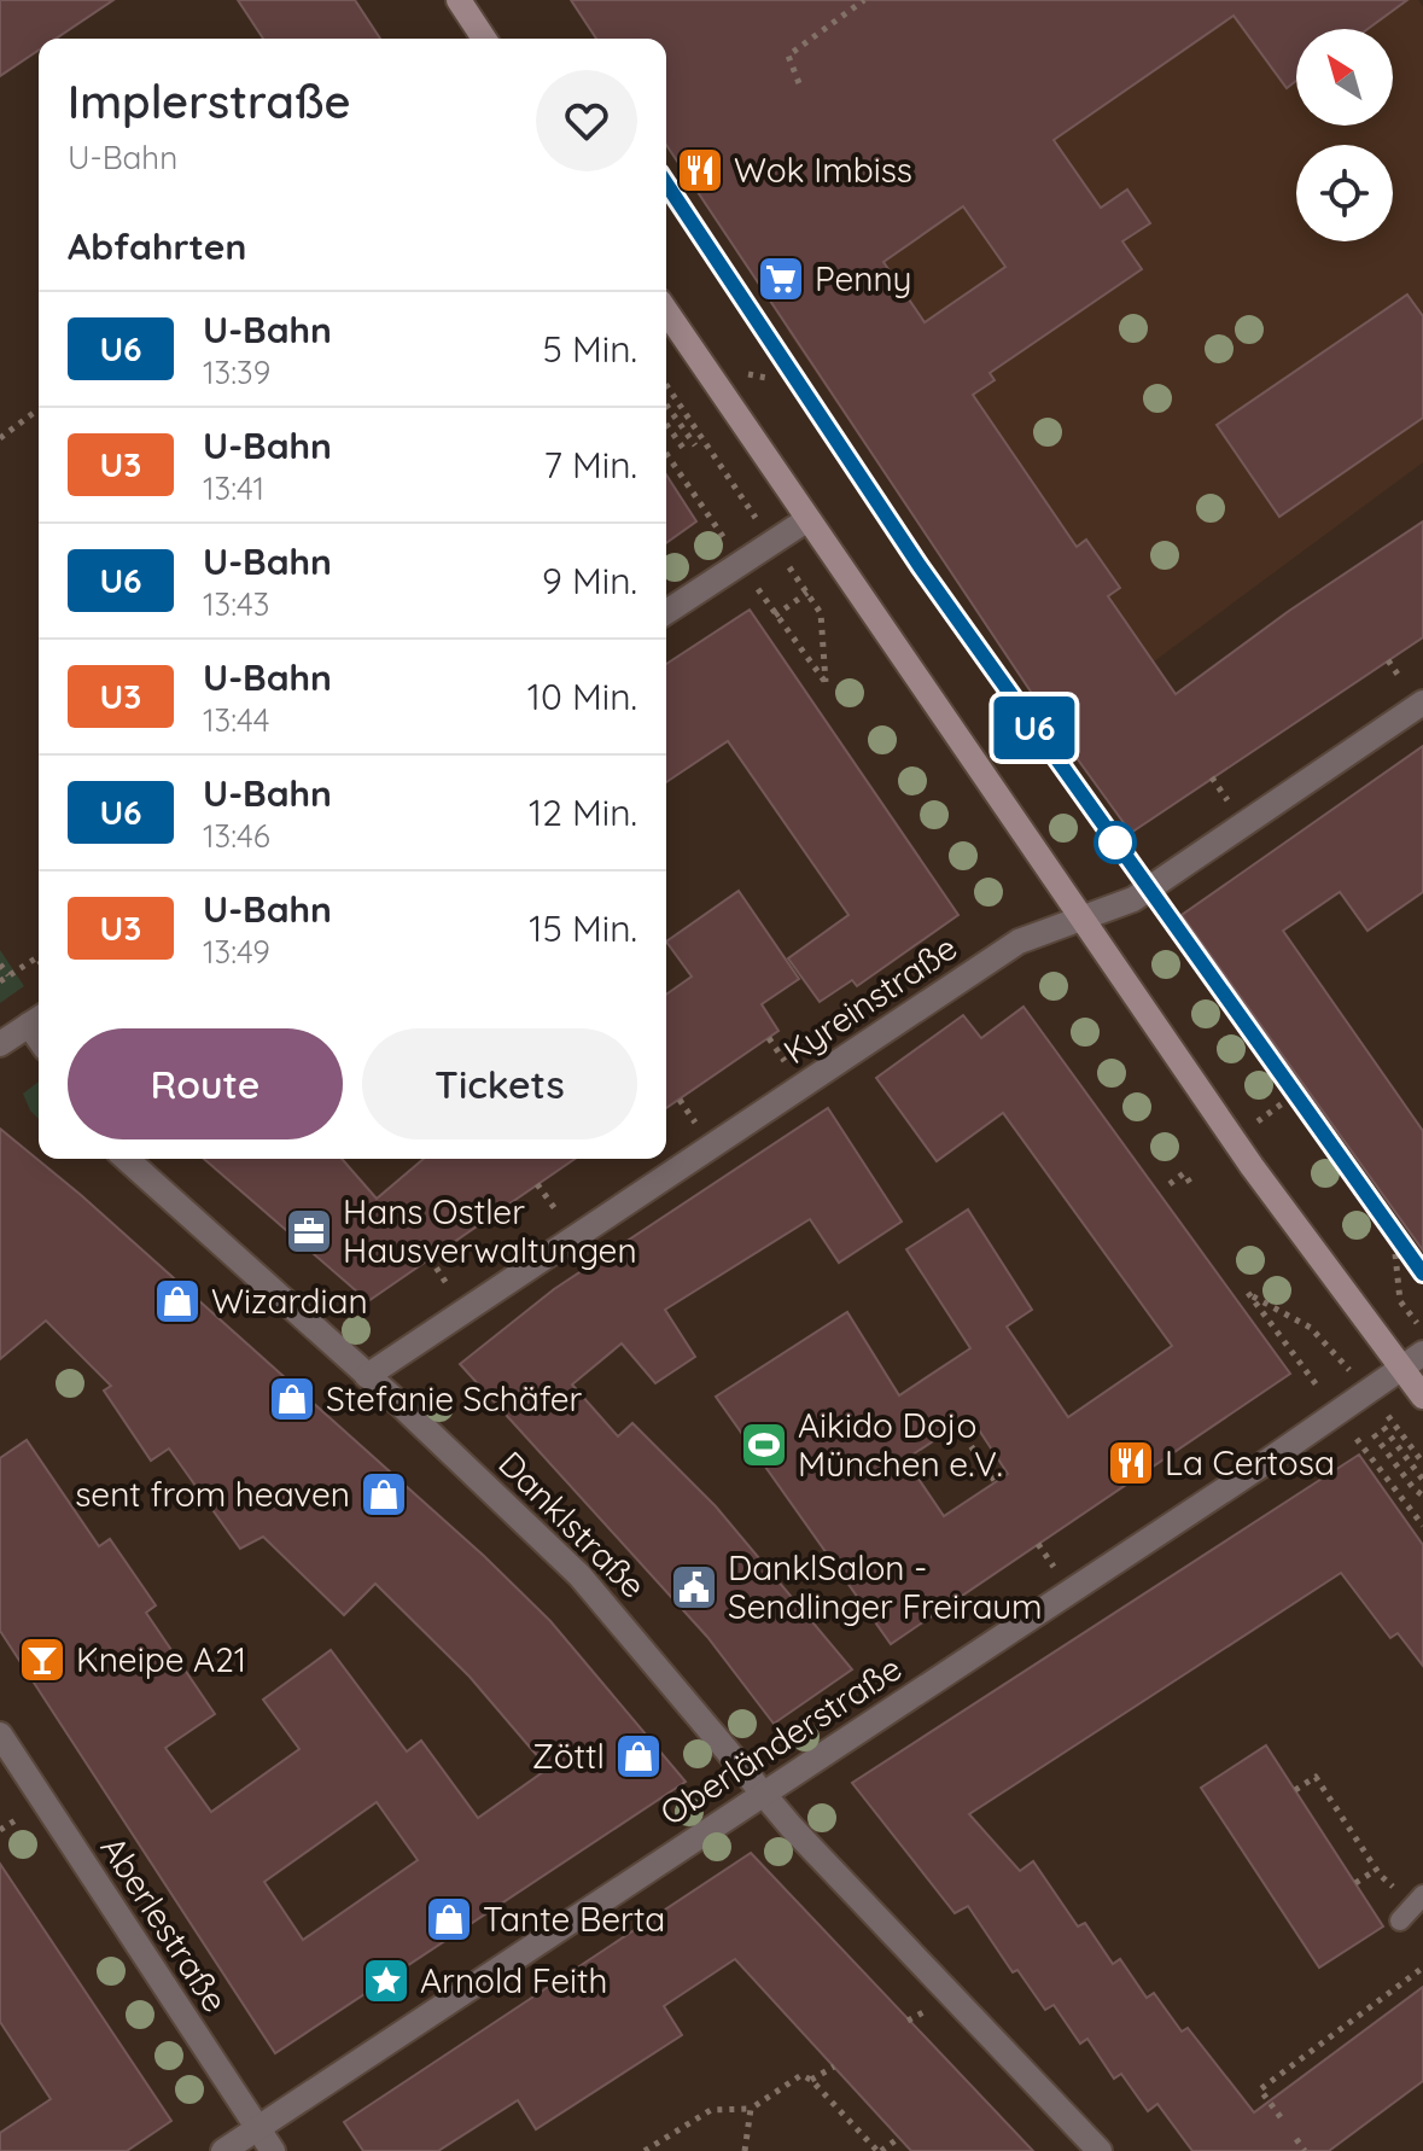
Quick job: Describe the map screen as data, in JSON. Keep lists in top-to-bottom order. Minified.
{"streets":{"street":["Kyreinstraße","Danklstraße","Oberländerstraße","Aberlestraße"]},"crossings":[["Kyreinstraße","Danklstraße"],["Danklstraße","Oberländerstraße"],["Oberländerstraße","Aberlestraße"]],"places":{"restaurant":["Wok Imbiss","La Certosa"],"supermarket":["Penny"],"office":["Hans Ostler Hausverwaltungen"],"shop":["Wizardian","Stefanie Schäfer","sent from heaven","Zöttl","Tante Berta"],"sports":["Aikido Dojo München e.V."],"public building":["DanklSalon - Sendlinger Freiraum"],"bar":["Kneipe A21"],"place":["Arnold Feith"]},"lines":["metro line U6"],"north":"top left","page":{"on_map":"U6","heading":[["Implerstraße","U-Bahn"],"Abfahrten"],"list":[{"mark":"U6","name":"U-Bahn","note":"13:39","value":"5 Min."},{"mark":"U3","name":"U-Bahn","note":"13:41","value":"7 Min."},{"mark":"U6","name":"U-Bahn","note":"13:43","value":"9 Min."},{"mark":"U3","name":"U-Bahn","note":"13:44","value":"10 Min."},{"mark":"U6","name":"U-Bahn","note":"13:46","value":"12 Min."},{"mark":"U3","name":"U-Bahn","note":"13:49","value":"15 Min."}],"buttons":["Route","Tickets"]}}
